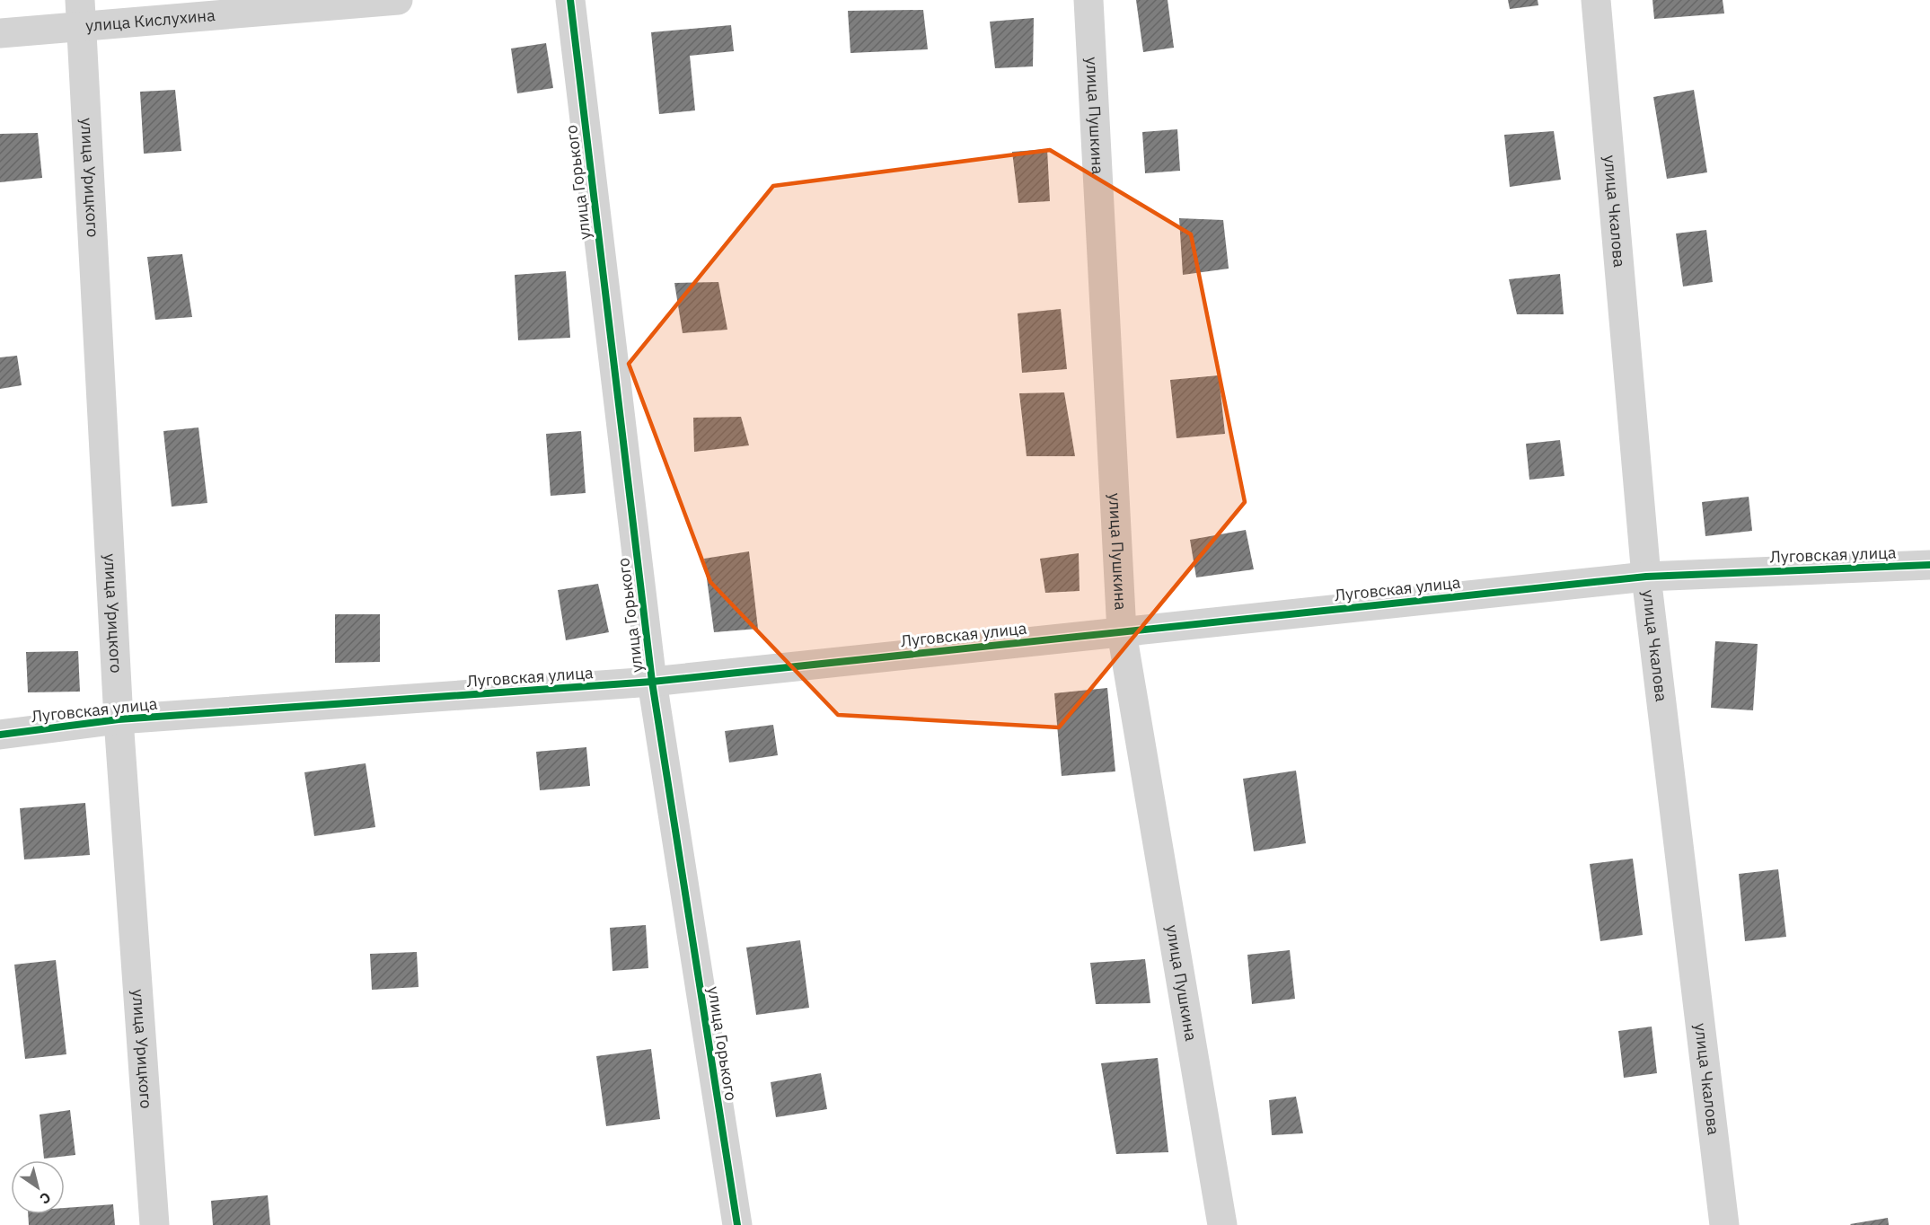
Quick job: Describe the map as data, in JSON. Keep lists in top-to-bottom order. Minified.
{"streets":{"street":["улица Кислухина","улица Пушкина","улица Урицкого","улица Горького","улица Чкалова","Луговская улица"]},"crossings":[["улица Кислухина","улица Урицкого"],["улица Пушкина","Луговская улица"],["улица Урицкого","Луговская улица"],["улица Горького","Луговская улица"],["улица Чкалова","Луговская улица"]],"north":"bottom right"}
